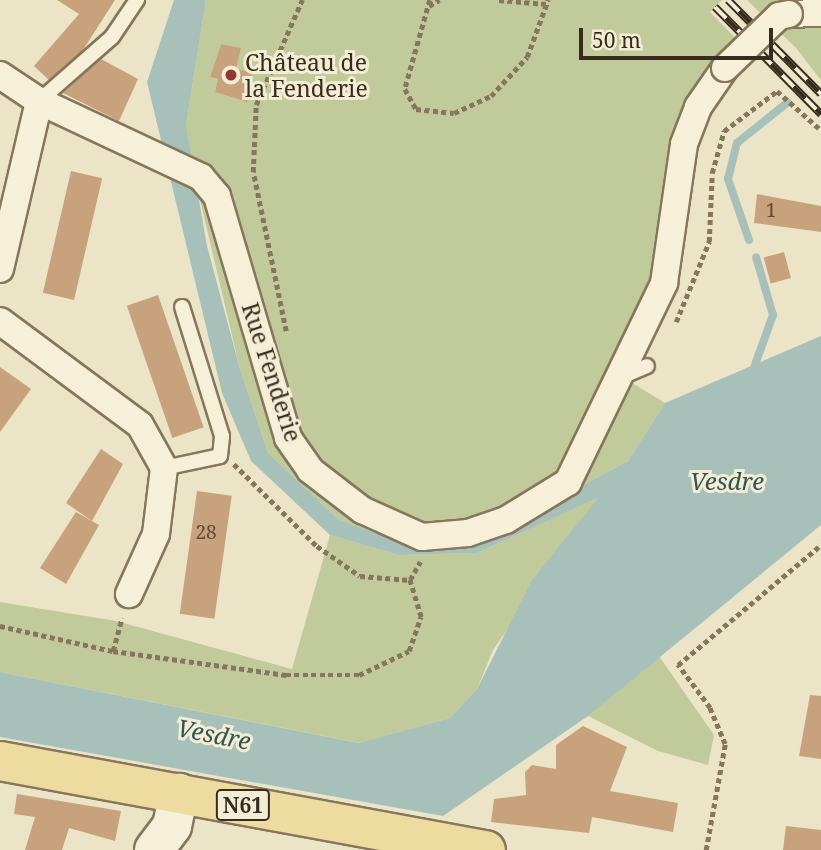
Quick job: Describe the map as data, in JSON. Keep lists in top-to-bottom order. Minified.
{"streets":{"main road":["N61"],"street":["Rue Fenderie"]},"water":["Vesdre"],"places":["Château de la Fenderie"],"house_numbers":["1","28"],"scale_bar":"50 m"}
